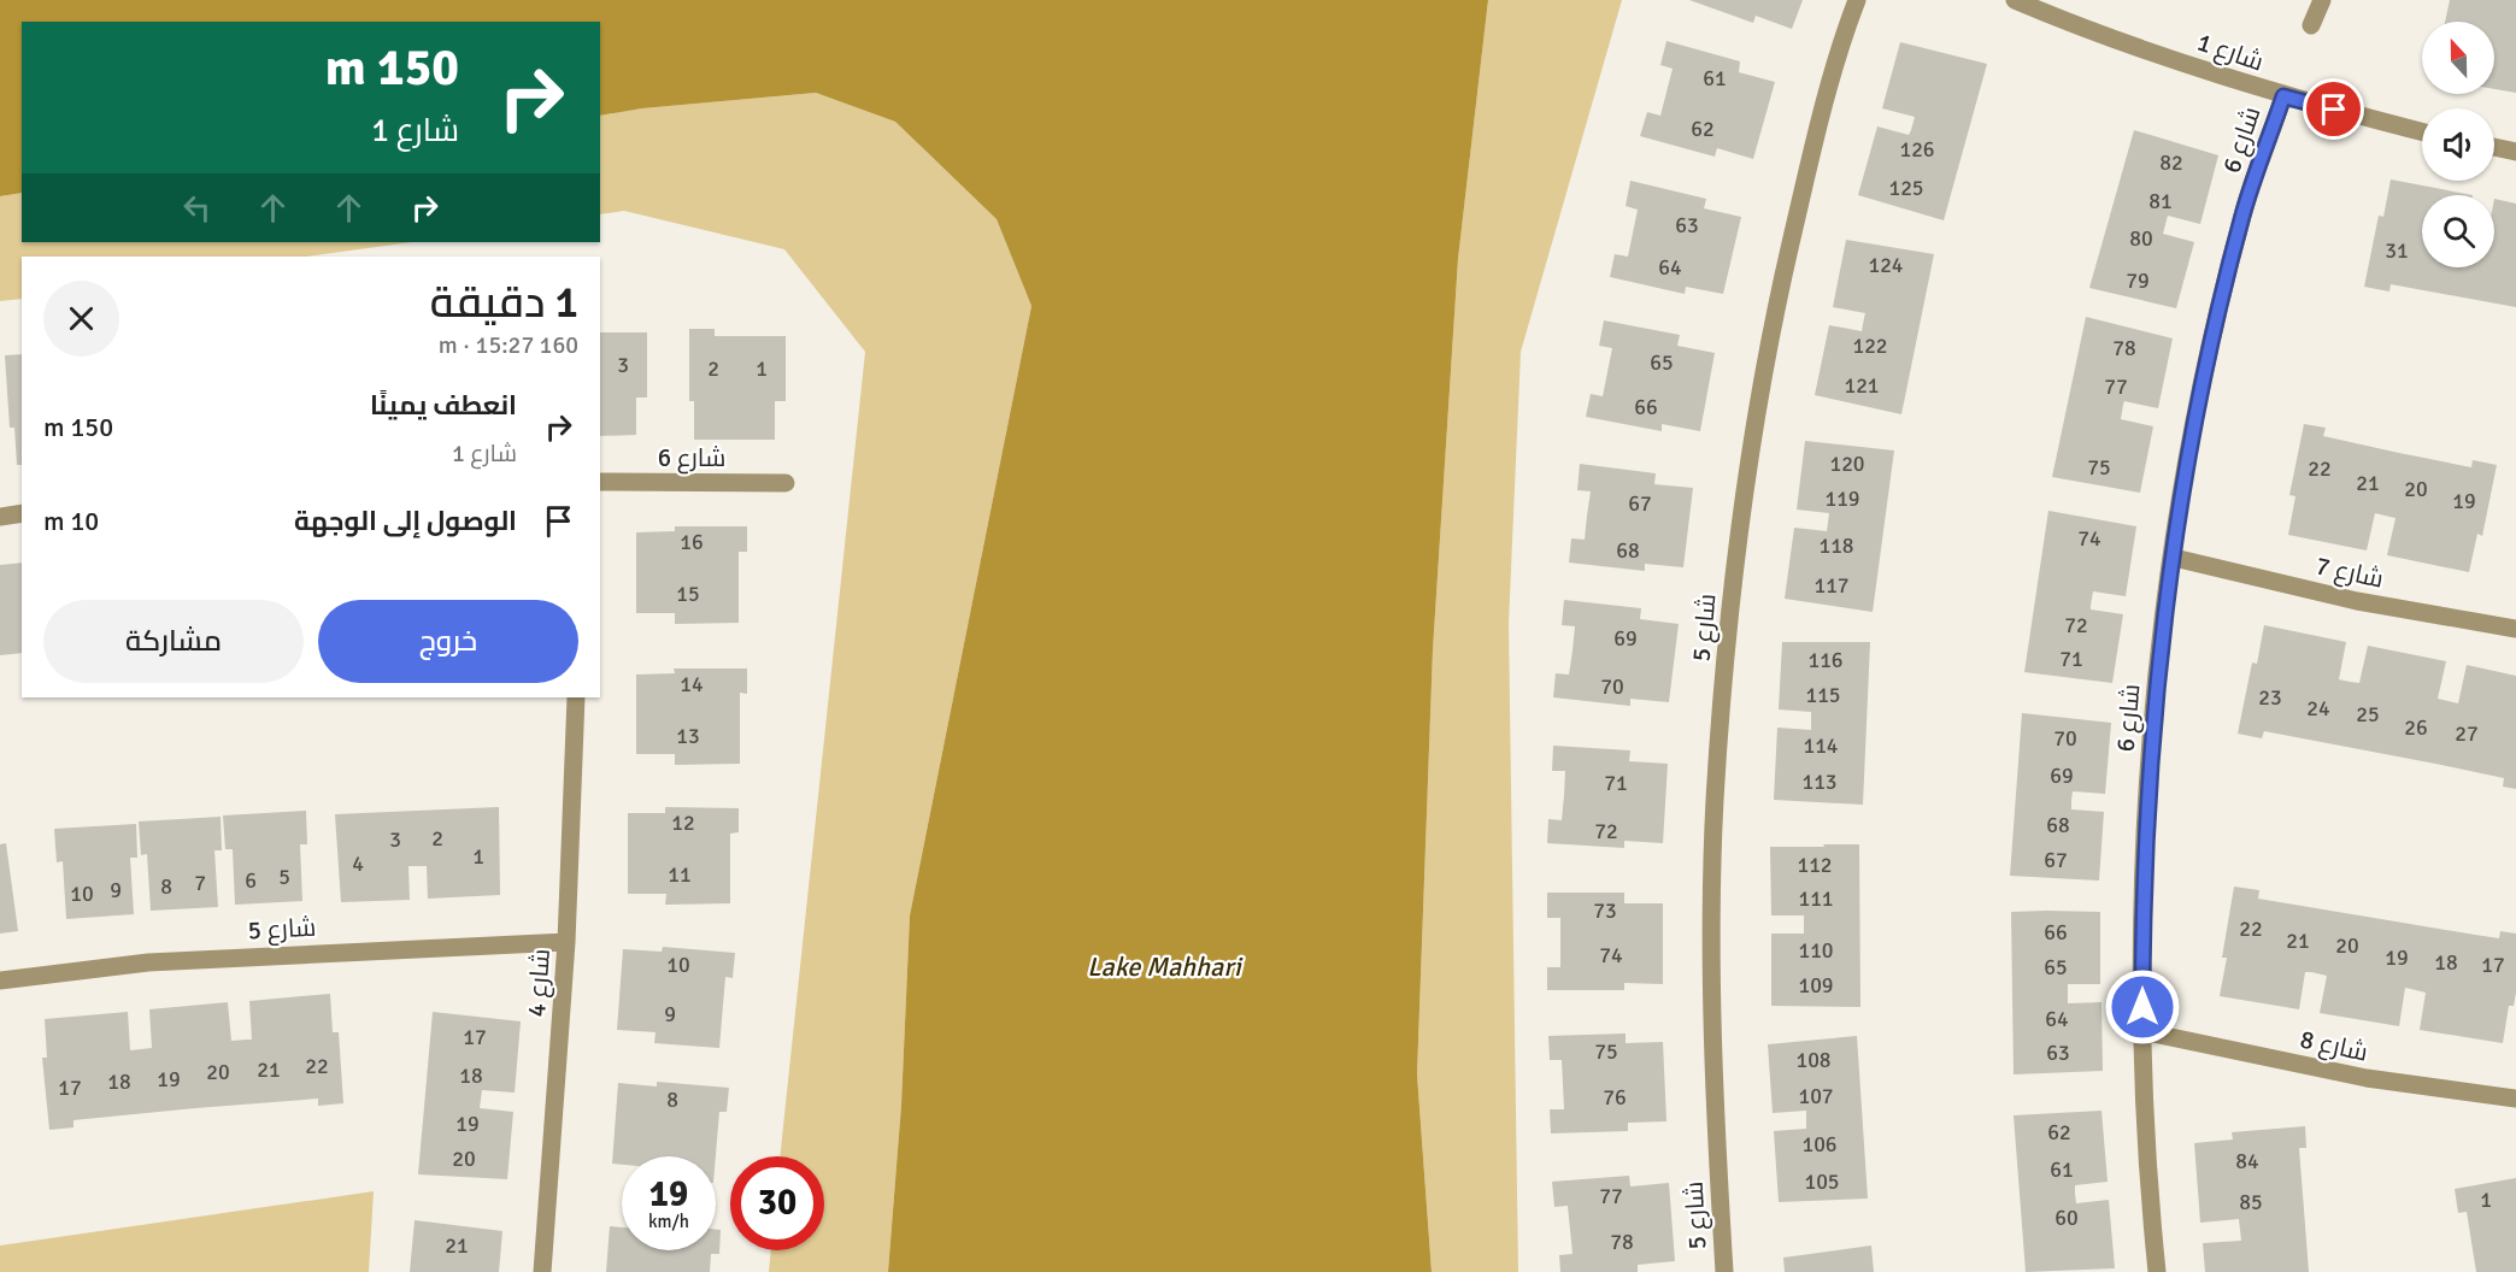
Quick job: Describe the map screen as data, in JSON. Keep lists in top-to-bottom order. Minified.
{"streets":{"street":["شارع 1","شارع 6","شارع 7","شارع 5","شارع 4","شارع 8"]},"crossings":[["شارع 1","شارع 6"],["شارع 6","شارع 7"],["شارع 6","شارع 8"],["شارع 5","شارع 4"]],"water":["Lake Mahhari"],"house_numbers":["61","62","126","82","125","81","63","80","31","124","64","79","122","78","65","3","2","1","121","77","66","120","75","22","21","20","119","19","67","74","16","118","68","117","15","72","69","71","116","14","70","115","23","24","25","26","27","13","70","114","69","113","71","12","68","72","2","3","1","67","4","112","11","5","6","7","8","9","10","111","73","22","66","21","20","110","74","19","18","10","17","65","109","9","64","17","75","63","108","22","21","20","18","19","18","17","107","76","8","19","62","106","20","84","61","105","77","1","85","60","78","21"],"north":"top","page":{"turn":["150 m","شارع 1"],"heading":["1 دقيقة","160 m · 15:27"],"list":[{"name":"انعطف يمينًا","note":"شارع 1","value":"150 m"},{"name":"الوصول إلى الوجهة","value":"10 m"}],"buttons":["خروج","مشاركة"],"speed":"19 km/h","limit":"30"}}
